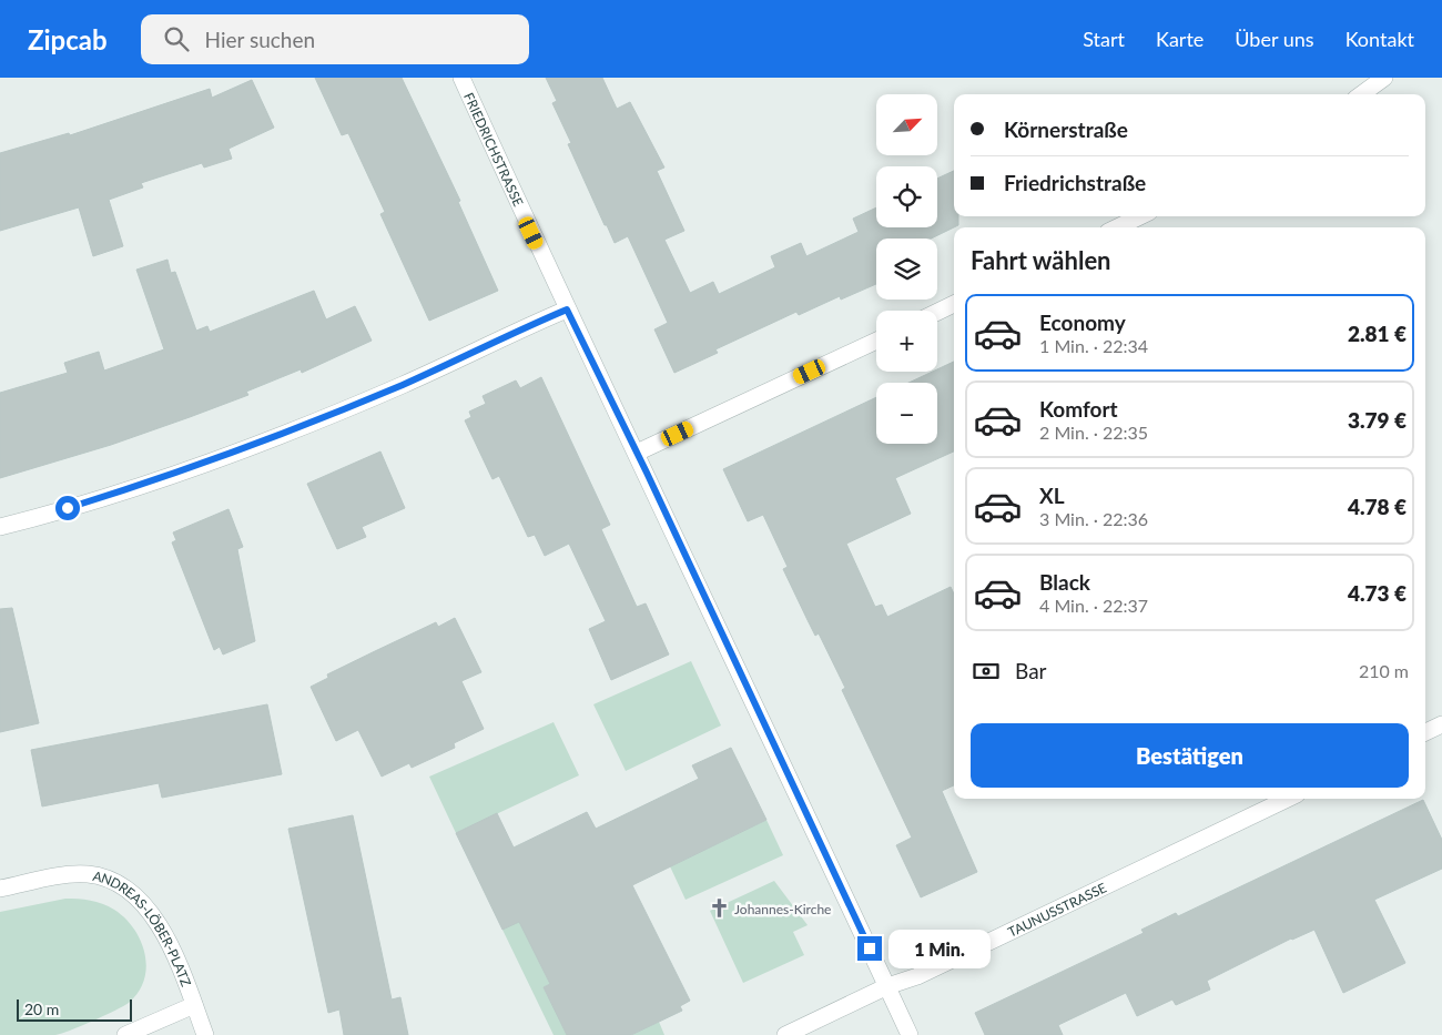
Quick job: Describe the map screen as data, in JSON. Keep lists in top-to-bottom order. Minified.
{"streets":{"street":["FRIEDRICHSTRASSE","TAUNUSSTRASSE","ANDREAS-LÖBER-PLATZ"]},"crossings":[["FRIEDRICHSTRASSE","TAUNUSSTRASSE"]],"places":{"church":["Johannes-Kirche"]},"scale_bar":"20 m","north":"top right","page":{"header":"Zipcab","search":"Hier suchen","nav":["Start","Karte","Über uns","Kontakt"],"map_buttons":["+","−"],"banner":["Körnerstraße","Friedrichstraße"],"heading":"Fahrt wählen","list":[{"name":"Economy","note":"1 Min. · 22:34","value":"2.81 €"},{"name":"Komfort","note":"2 Min. · 22:35","value":"3.79 €"},{"name":"XL","note":"3 Min. · 22:36","value":"4.78 €"},{"name":"Black","note":"4 Min. · 22:37","value":"4.73 €"}],"pay":["Bar","210 m"],"buttons":"Bestätigen","bubble":"1 Min.","scale":"20 m"}}
